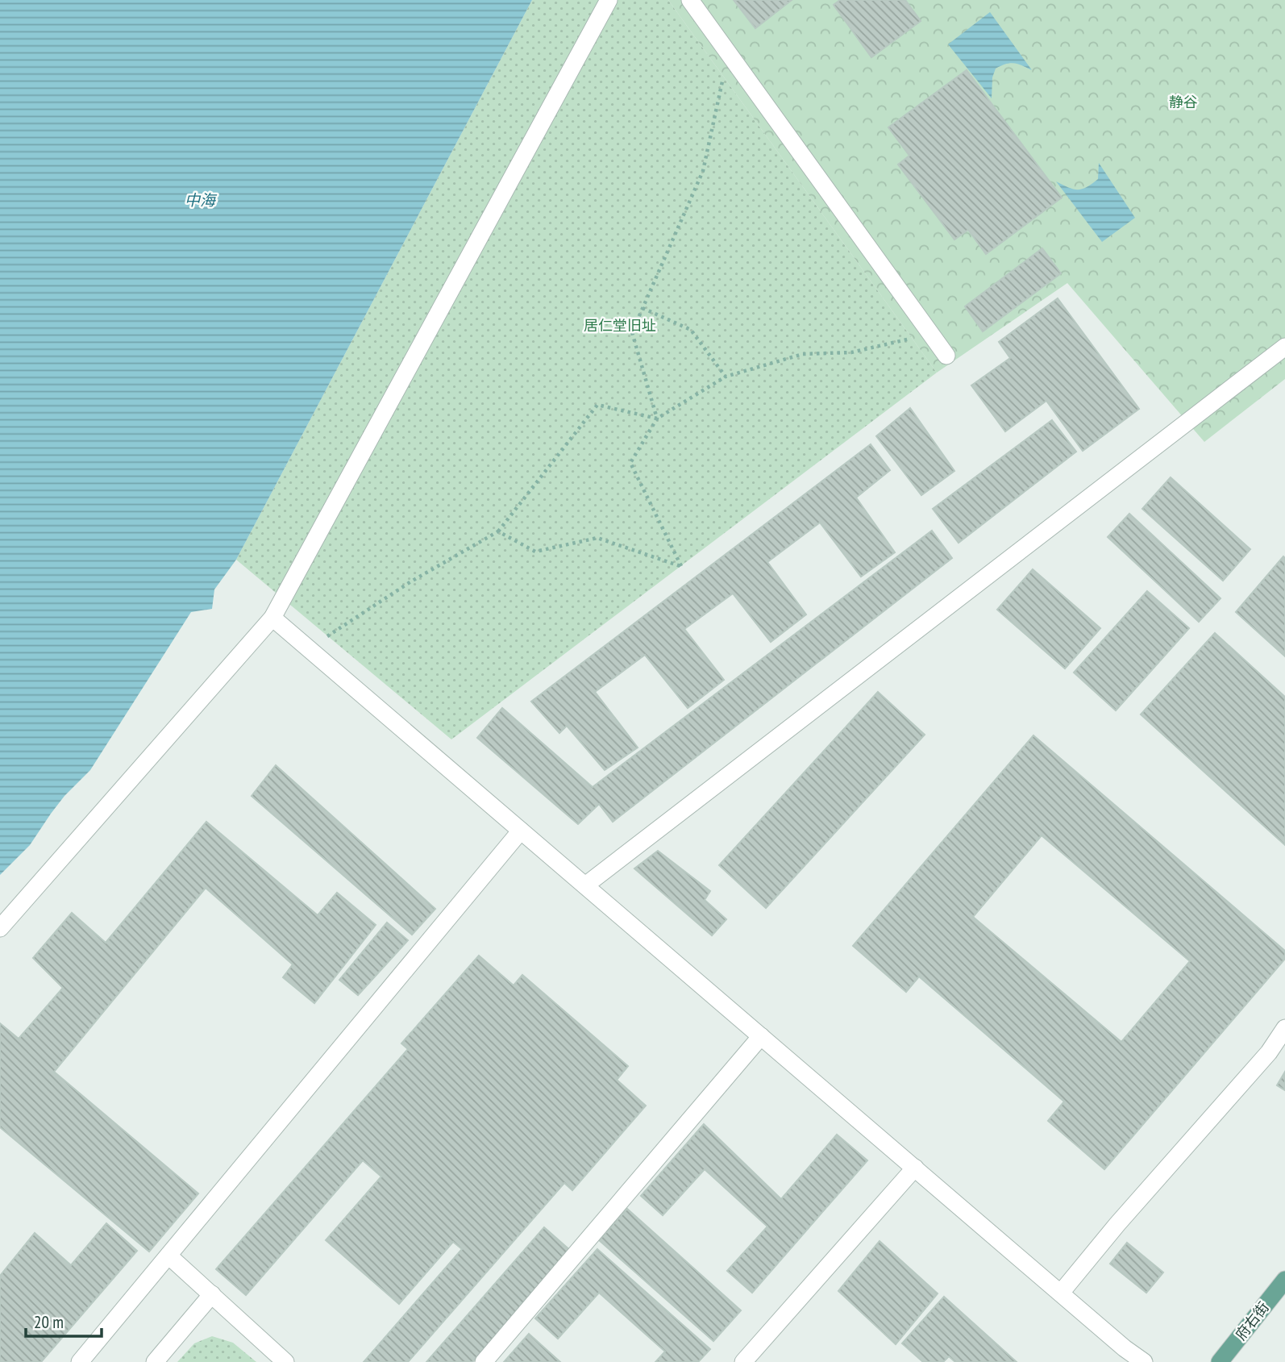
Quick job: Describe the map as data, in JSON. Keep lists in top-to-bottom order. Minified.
{"streets":{"main road":["府右街"]},"water":["中海"],"parks":["静谷","居仁堂旧址"],"scale_bar":"20 m"}
